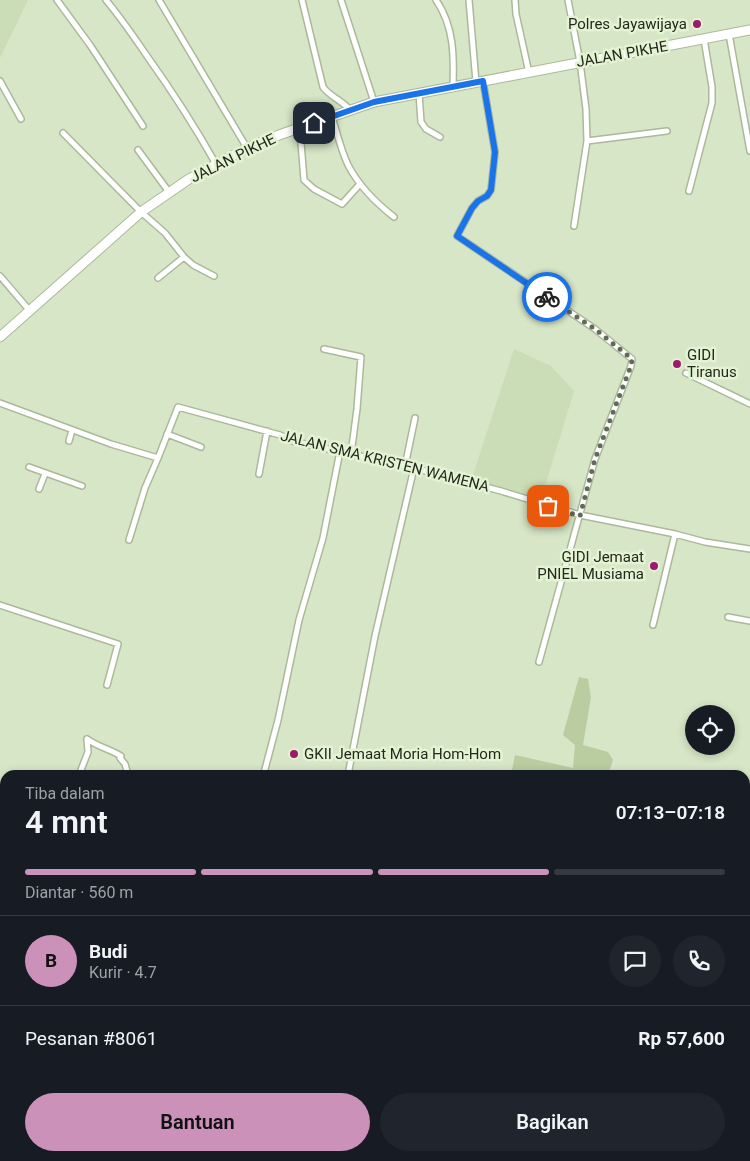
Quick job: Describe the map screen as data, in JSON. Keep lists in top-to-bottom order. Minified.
{"streets":{"highway":["JALAN PIKHE"],"street":["JALAN SMA KRISTEN WAMENA"]},"places":["Polres Jayawijaya","GIDI Tiranus","GIDI Jemaat PNIEL Musiama","GKII Jemaat Moria Hom-Hom"],"page":{"heading":["4 mnt","Tiba dalam","07:13–07:18"],"panel":["Budi","Kurir · 4.7","Pesanan #8061","Rp 57,600"],"bar":"Diantar · 560 m","round":"B","buttons":["Bantuan","Bagikan"]}}
